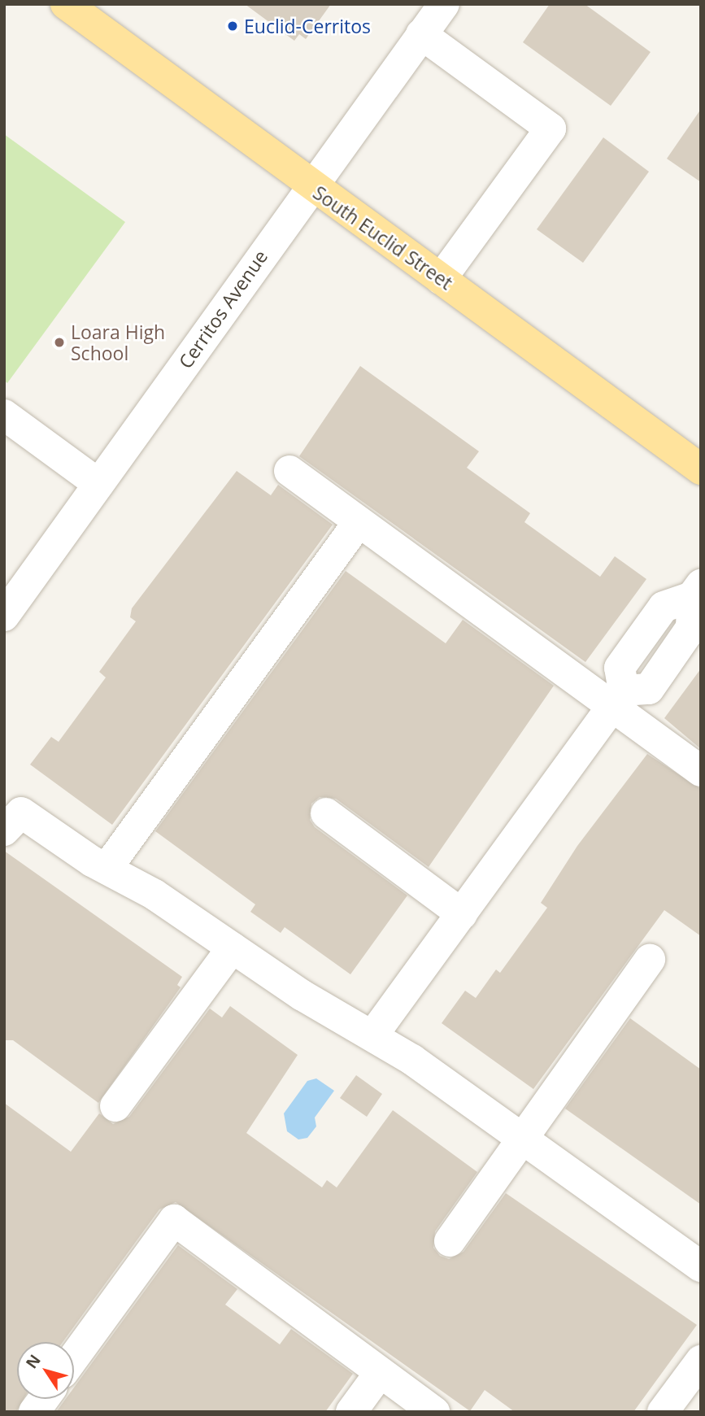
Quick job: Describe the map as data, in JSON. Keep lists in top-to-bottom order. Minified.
{"streets":{"main road":["South Euclid Street"],"street":["Cerritos Avenue"]},"crossings":[["South Euclid Street","Cerritos Avenue"]],"places":["Euclid-Cerritos","Loara High School"],"north":"top left"}
